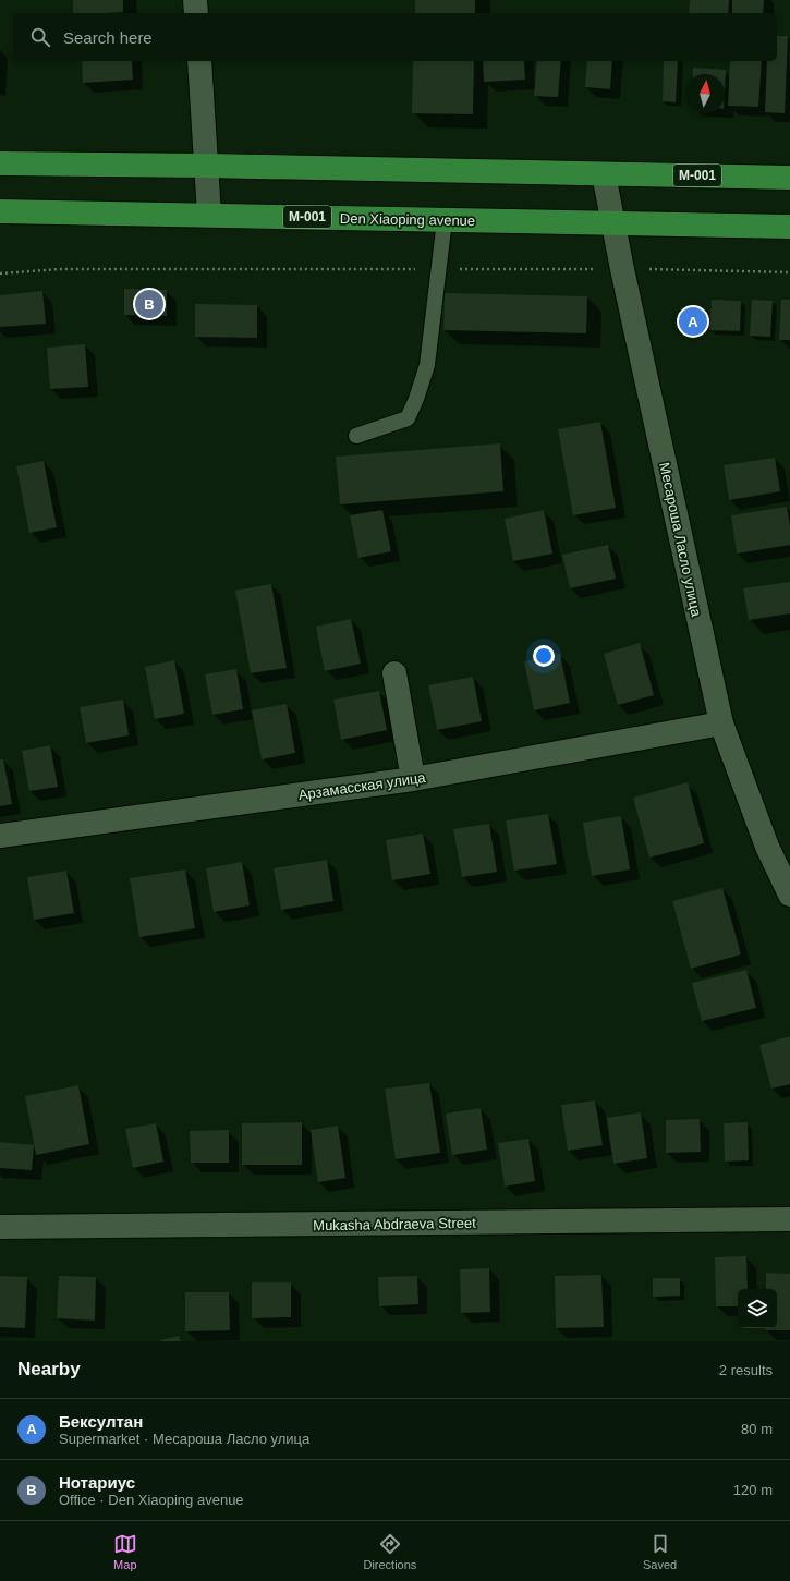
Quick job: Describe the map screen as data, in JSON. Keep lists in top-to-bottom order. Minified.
{"streets":{"main road":["M-001","Den Xiaoping avenue"],"street":["Месароша Ласло улица","Арзамасская улица","Mukasha Abdraeva Street"]},"crossings":[["M-001","Месароша Ласло улица"],["Den Xiaoping avenue","Месароша Ласло улица"],["Месароша Ласло улица","Арзамасская улица"]],"north":"top","page":{"search":"Search here","pins":["B","A"],"heading":["Nearby","2 results"],"list":[{"mark":"A","name":"Бексултан","note":"Supermarket · Месароша Ласло улица","value":"80 m"},{"mark":"B","name":"Нотариус","note":"Office · Den Xiaoping avenue","value":"120 m"}],"nav":["Map","Directions","Saved"]}}
